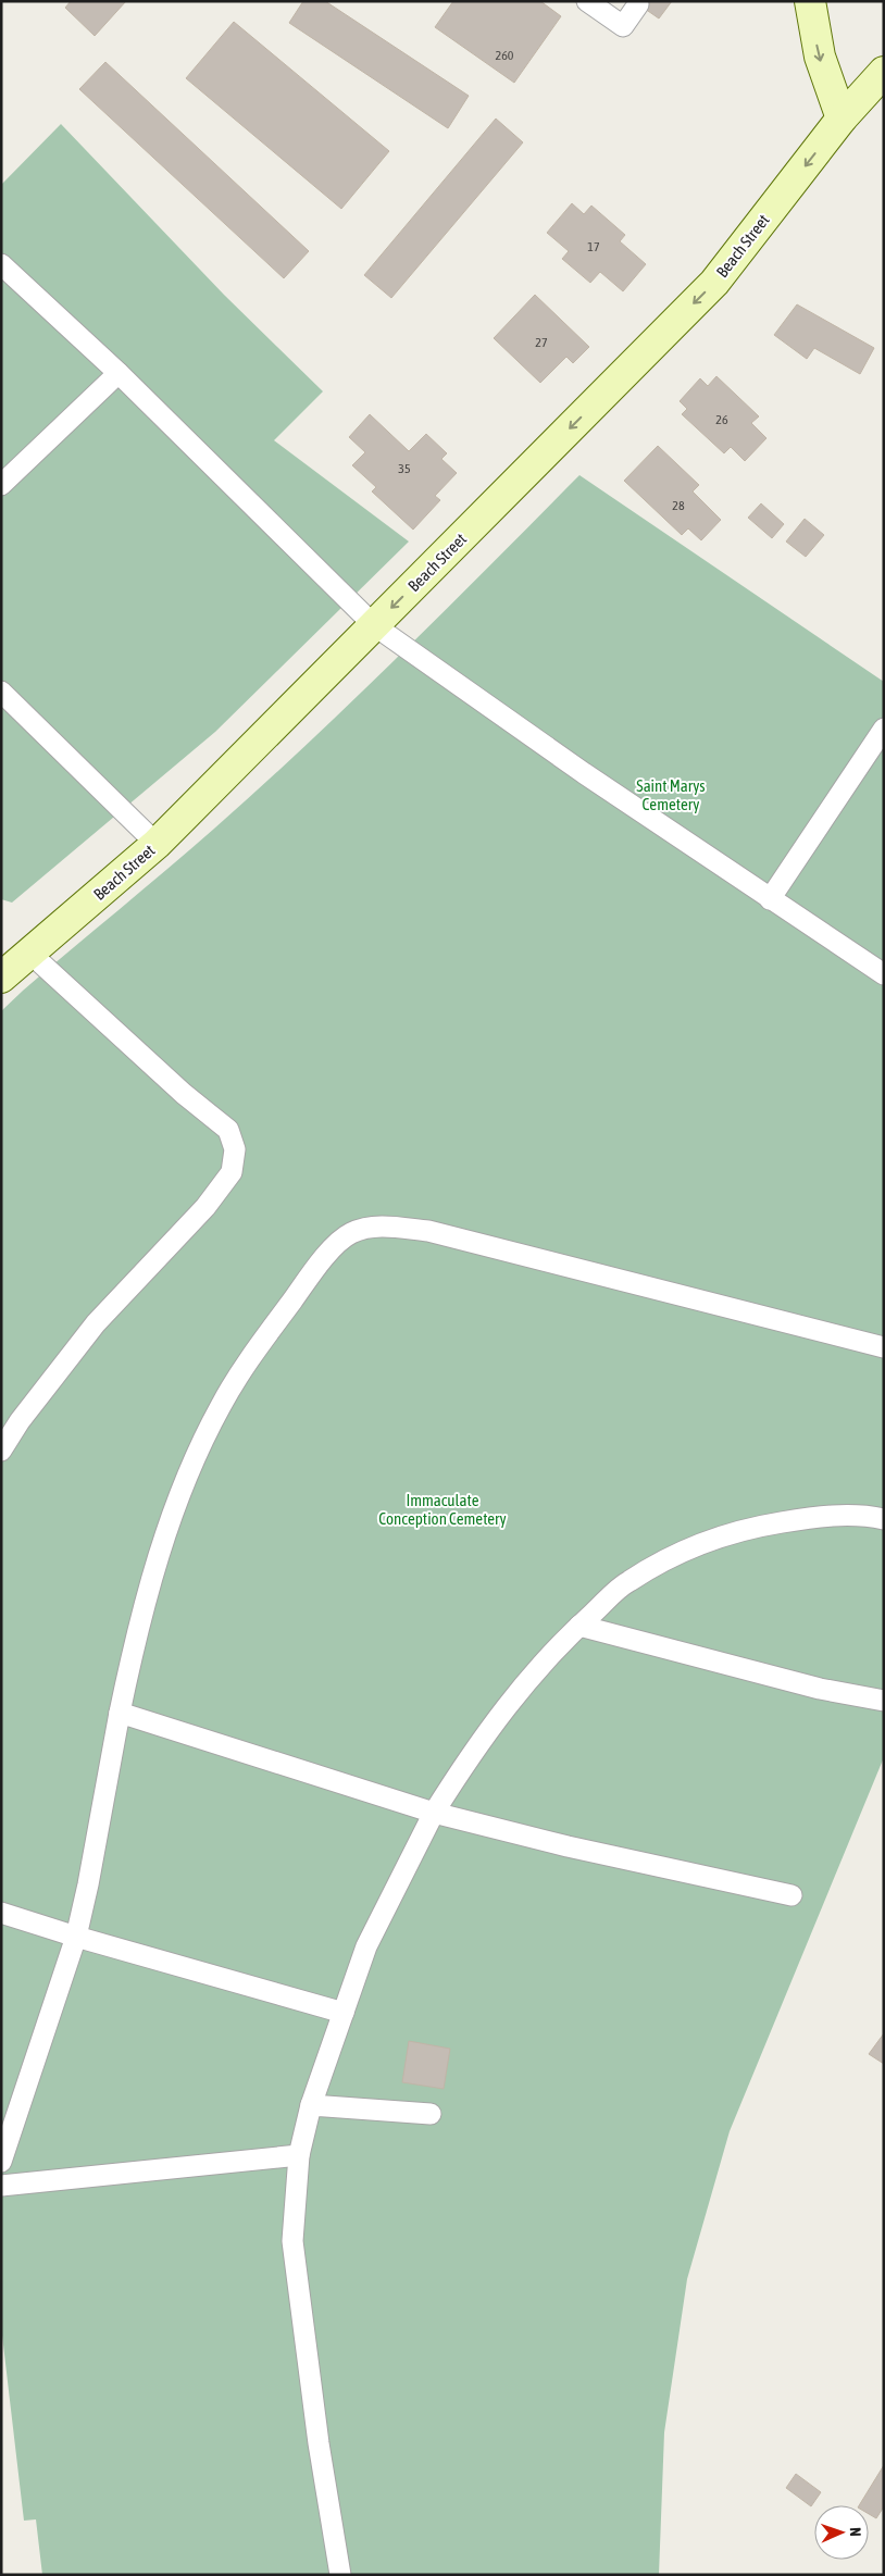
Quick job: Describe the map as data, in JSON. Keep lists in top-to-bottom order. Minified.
{"streets":{"street":["Beach Street"]},"one_way":["Beach Street"],"parks":["Saint Marys Cemetery","Immaculate Conception Cemetery"],"house_numbers":["260","17","27","26","35","28"],"north":"right"}
